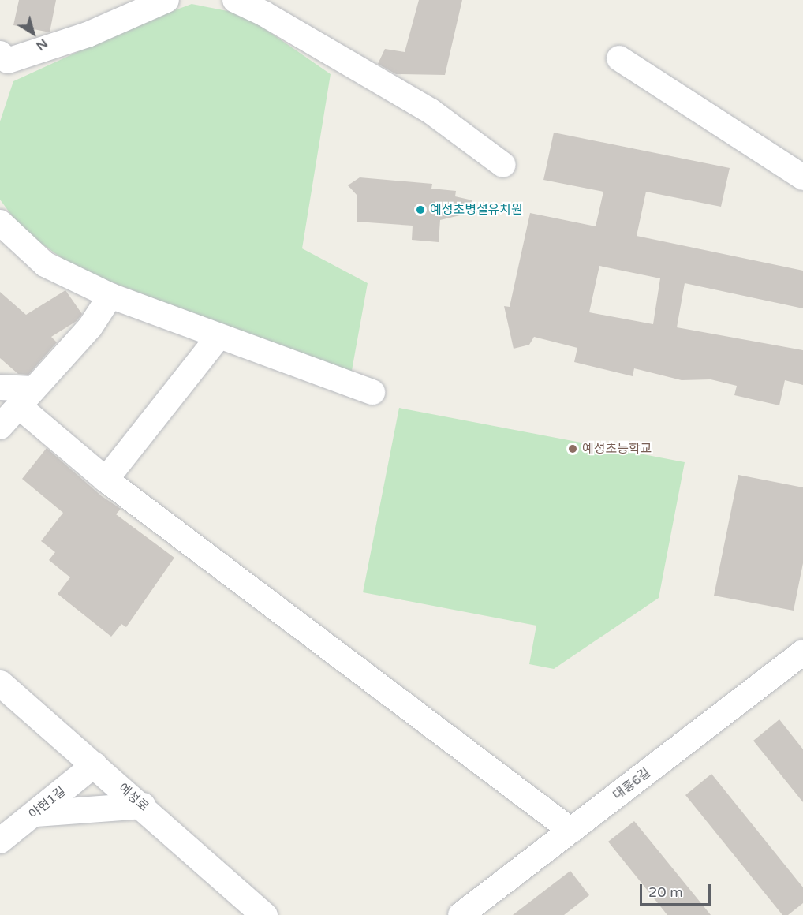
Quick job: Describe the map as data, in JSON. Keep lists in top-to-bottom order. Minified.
{"streets":{"street":["대흥6길","예성로","야현1길"]},"crossings":[["예성로","야현1길"]],"places":["예성초병설유치원","예성초등학교"],"scale_bar":"20 m","north":"bottom right"}
